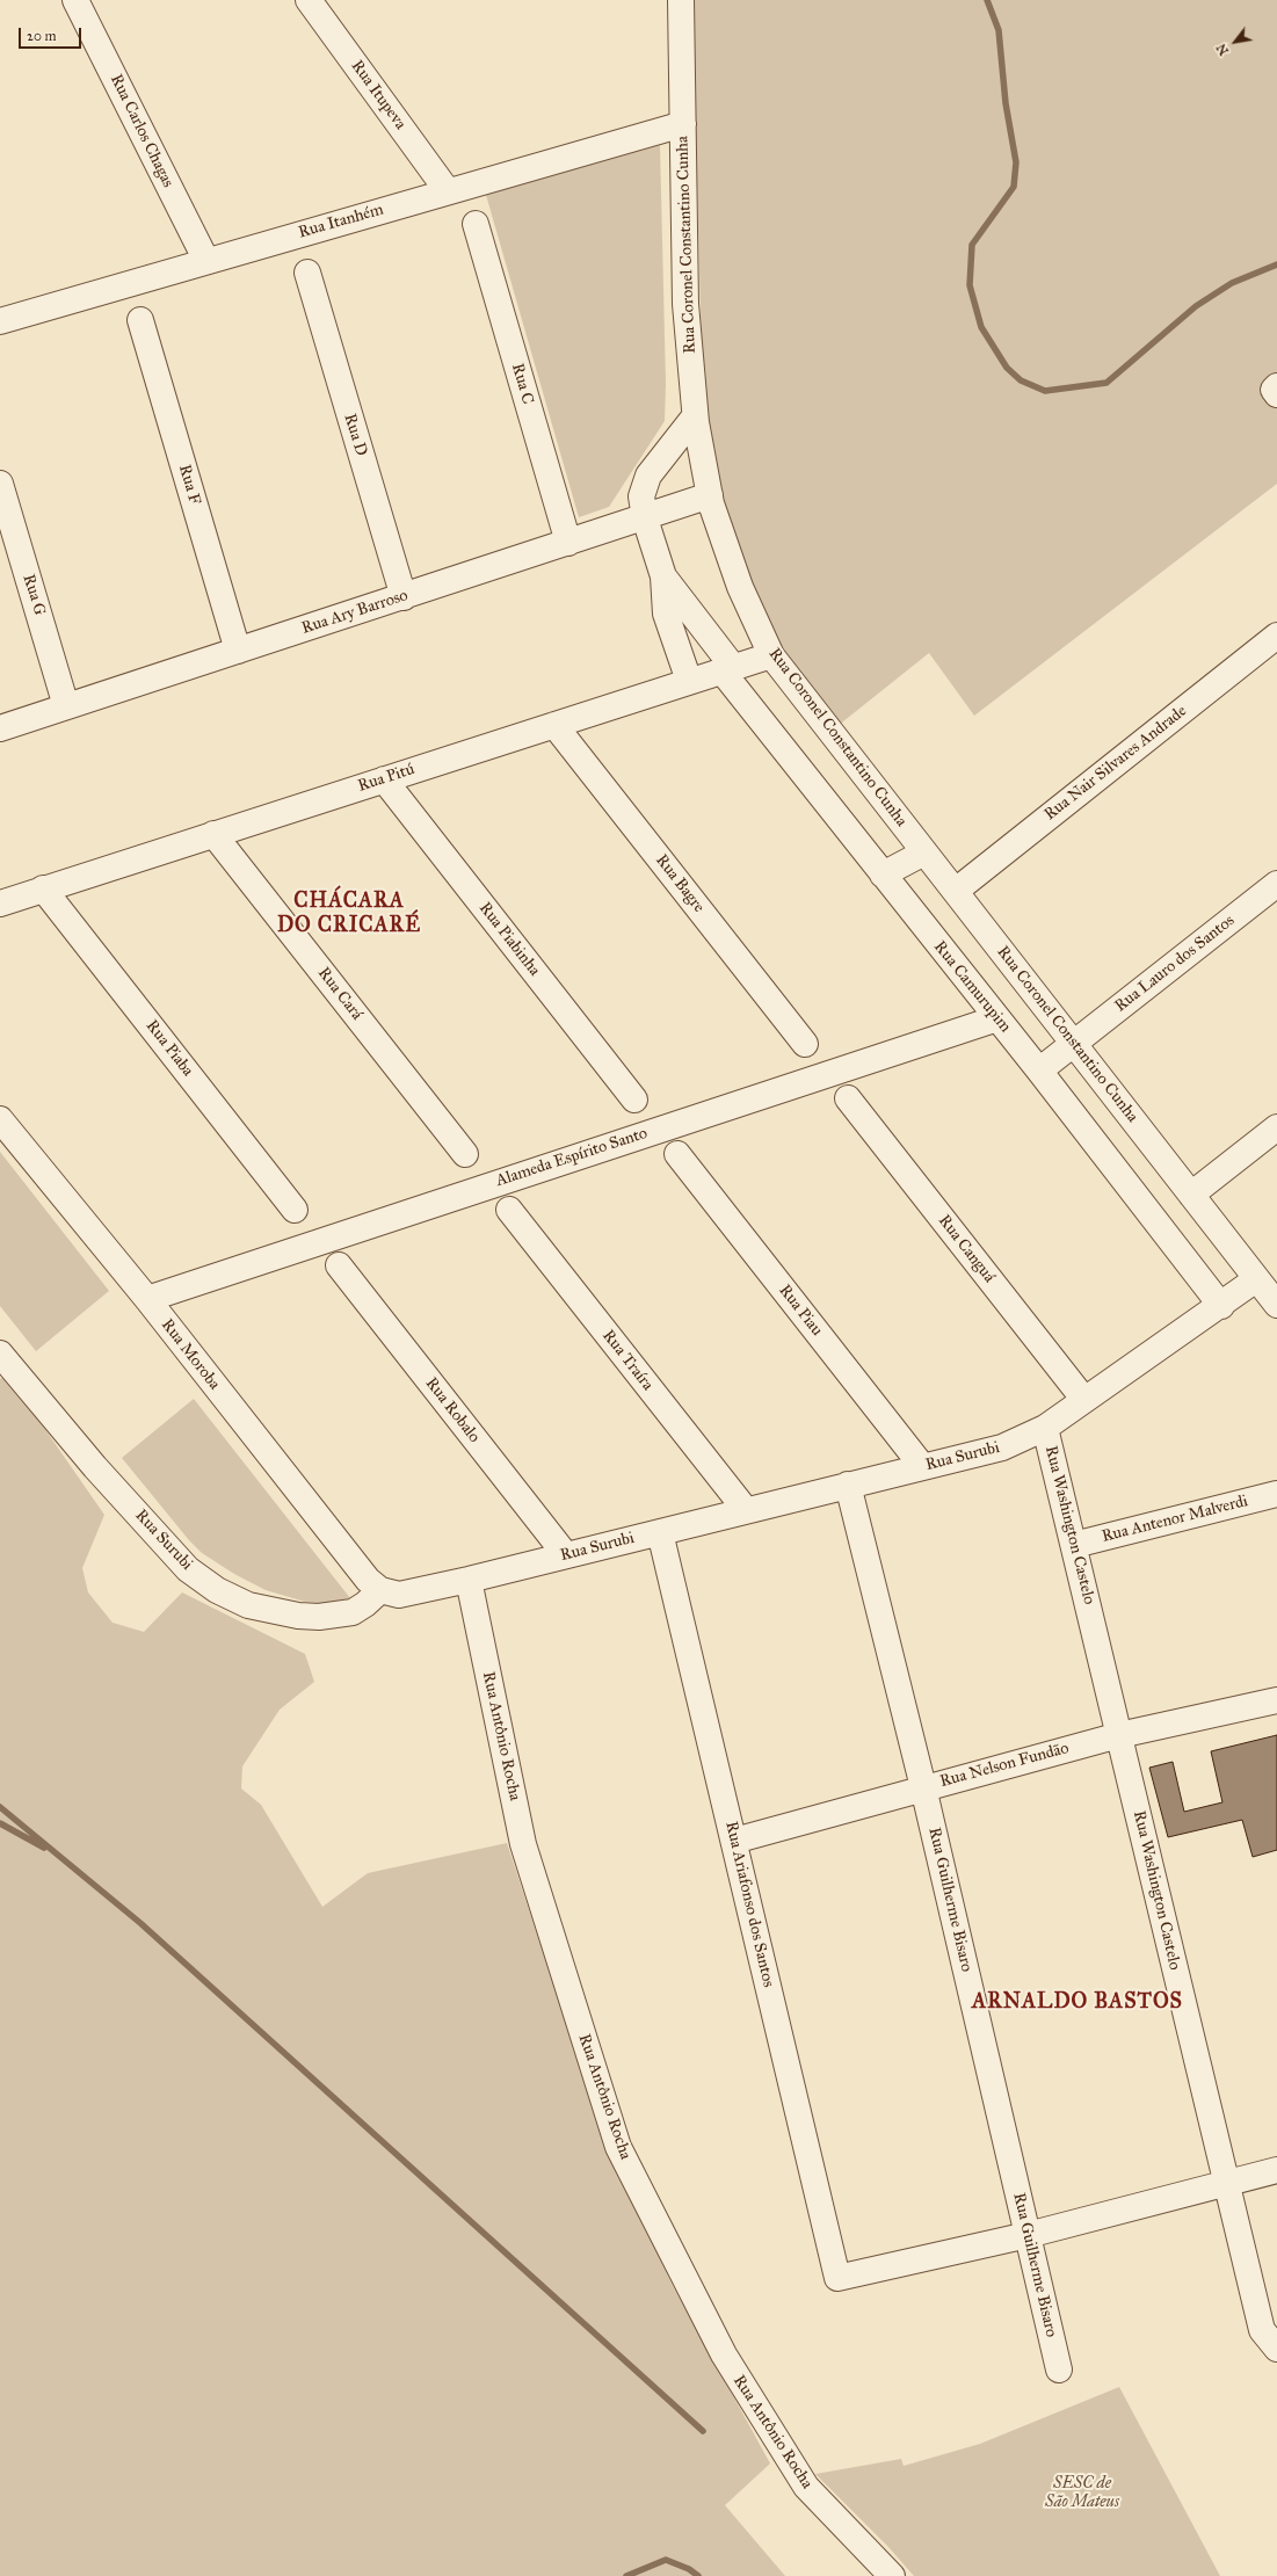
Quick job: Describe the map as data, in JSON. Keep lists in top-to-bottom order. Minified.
{"streets":{"street":["Rua Itupeva","Rua Carlos Chagas","Rua Itanhém","Rua Coronel Constantino Cunha","Rua C","Rua D","Rua F","Rua G","Rua Ary Barroso","Rua Nair Silvares Andrade","Rua Pitú","Rua Bagre","Rua Piabinha","Rua Lauro dos Santos","Rua Camurupim","Rua Cará","Rua Piaba","Alameda Espírito Santo","Rua Canguá","Rua Piau","Rua Moroba","Rua Traíra","Rua Robalo","Rua Surubi","Rua Antenor Malverdi","Rua Washington Castelo","Rua Antônio Rocha","Rua Nelson Fundão","Rua Guilherme Bisaro","Rua Ariafonso dos Santos"]},"crossings":[["Rua Itupeva","Rua Itanhém"],["Rua Carlos Chagas","Rua Itanhém"],["Rua Itanhém","Rua Coronel Constantino Cunha"],["Rua Coronel Constantino Cunha","Rua Ary Barroso"],["Rua Coronel Constantino Cunha","Rua Nair Silvares Andrade"],["Rua Coronel Constantino Cunha","Rua Pitú"],["Rua Coronel Constantino Cunha","Rua Lauro dos Santos"],["Rua Coronel Constantino Cunha","Rua Surubi"],["Rua C","Rua Ary Barroso"],["Rua D","Rua Ary Barroso"],["Rua F","Rua Ary Barroso"],["Rua G","Rua Ary Barroso"],["Rua Pitú","Rua Bagre"],["Rua Pitú","Rua Piabinha"],["Rua Pitú","Rua Camurupim"],["Rua Pitú","Rua Cará"],["Rua Pitú","Rua Piaba"],["Rua Lauro dos Santos","Rua Camurupim"],["Rua Camurupim","Alameda Espírito Santo"],["Rua Camurupim","Rua Surubi"],["Alameda Espírito Santo","Rua Moroba"],["Rua Canguá","Rua Surubi"],["Rua Piau","Rua Surubi"],["Rua Moroba","Rua Surubi"],["Rua Traíra","Rua Surubi"],["Rua Robalo","Rua Surubi"],["Rua Surubi","Rua Washington Castelo"],["Rua Surubi","Rua Antônio Rocha"],["Rua Surubi","Rua Guilherme Bisaro"],["Rua Surubi","Rua Ariafonso dos Santos"],["Rua Antenor Malverdi","Rua Washington Castelo"],["Rua Washington Castelo","Rua Nelson Fundão"],["Rua Nelson Fundão","Rua Guilherme Bisaro"],["Rua Nelson Fundão","Rua Ariafonso dos Santos"],["Rua Guilherme Bisaro","Rua Ariafonso dos Santos"]],"districts":["CHÁCARA DO CRICARÉ","ARNALDO BASTOS"],"parks":["SESC de São Mateus"],"scale_bar":"20 m","north":"bottom left"}
